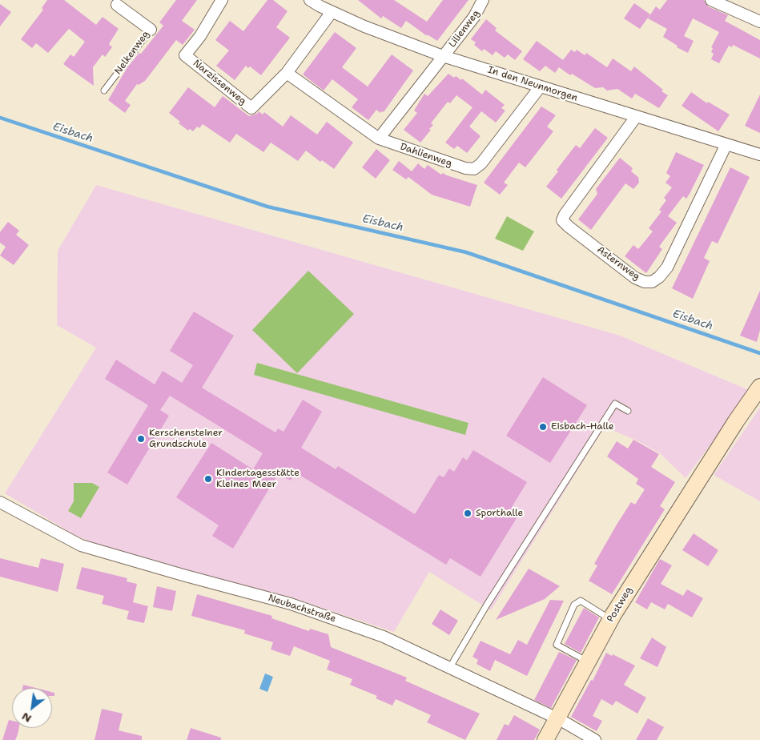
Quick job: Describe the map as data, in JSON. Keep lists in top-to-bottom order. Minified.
{"streets":{"street":["Lilienweg","Nelkenweg","Narzissenweg","In den Neunmorgen","Dahlienweg","Asternweg","Postweg","Neubachstraße"]},"crossings":[["Lilienweg","In den Neunmorgen"],["Narzissenweg","In den Neunmorgen"],["In den Neunmorgen","Dahlienweg"],["In den Neunmorgen","Asternweg"],["Postweg","Neubachstraße"]],"water":["Eisbach"],"places":["Eisbach-Halle","Kerschensteiner Grundschule","Kindertagesstätte Kleines Meer","Sporthalle"],"north":"bottom left"}
